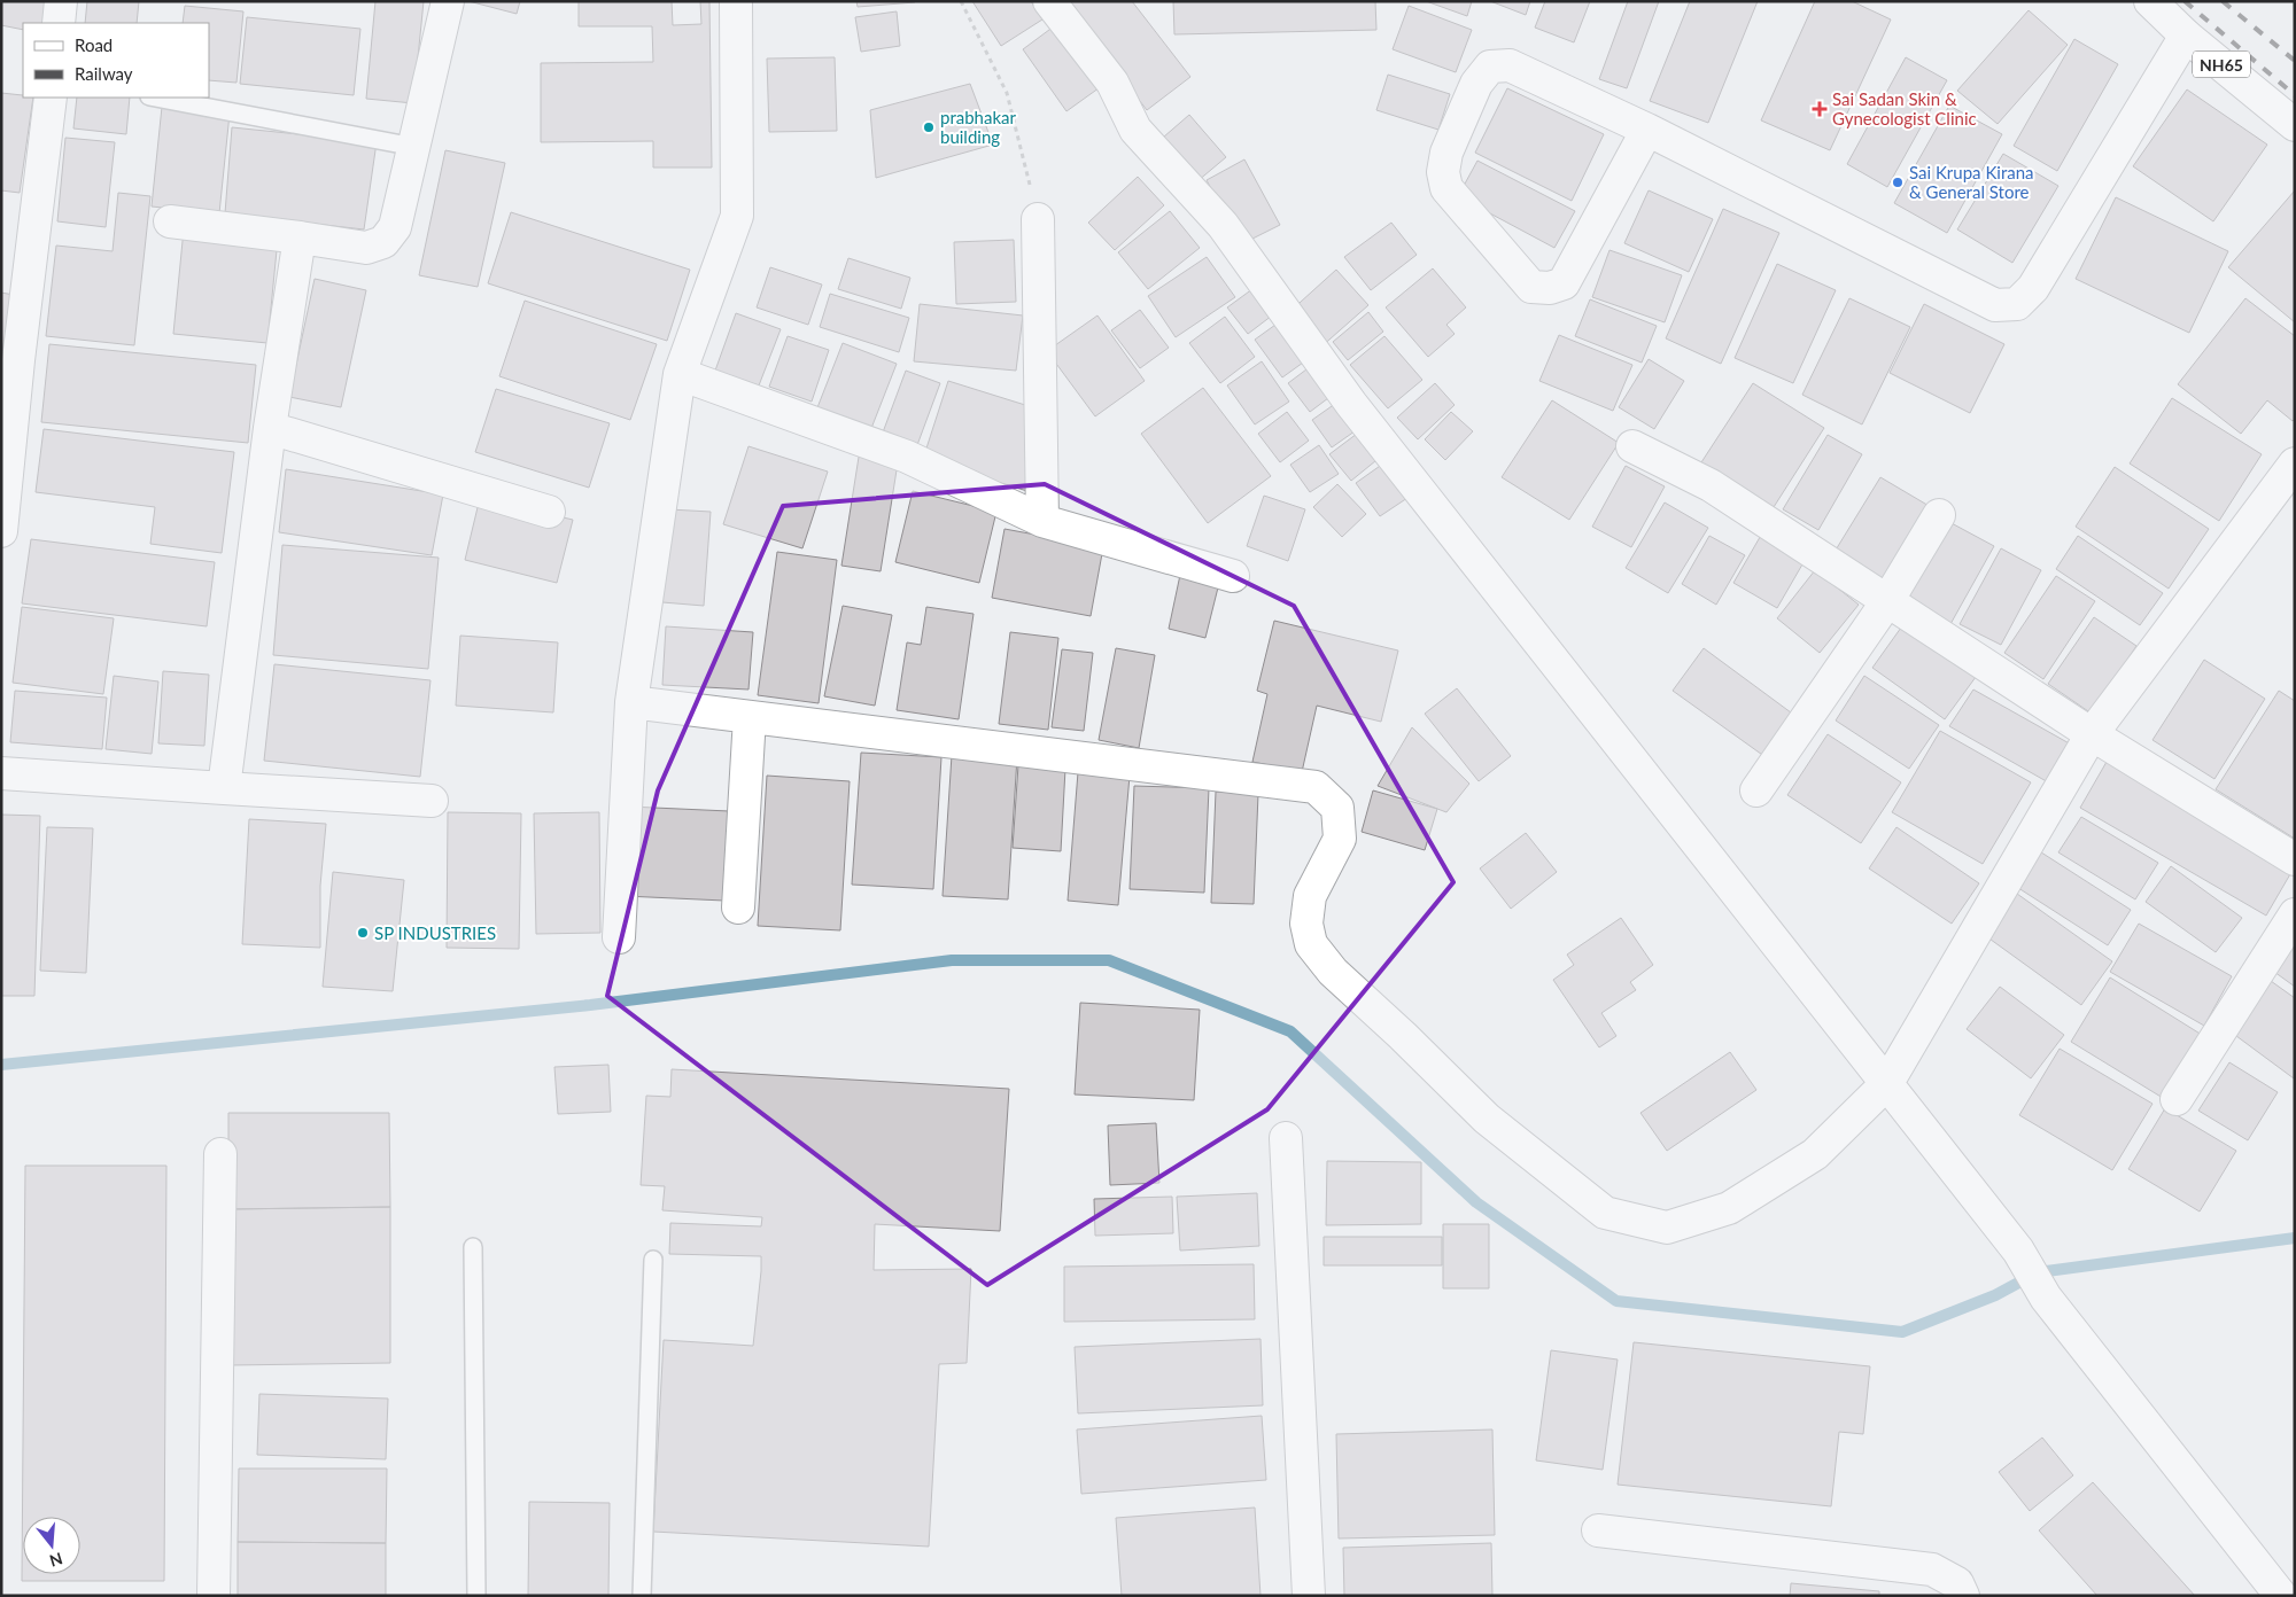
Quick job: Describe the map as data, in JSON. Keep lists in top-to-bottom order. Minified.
{"streets":{"main road":["NH65"]},"places":{"health":["Sai Sadan Skin & Gynecologist Clinic"],"other":["prabhakar building","Sai Krupa Kirana & General Store","SP INDUSTRIES"]},"legend":["Road","Railway"],"north":"bottom"}
